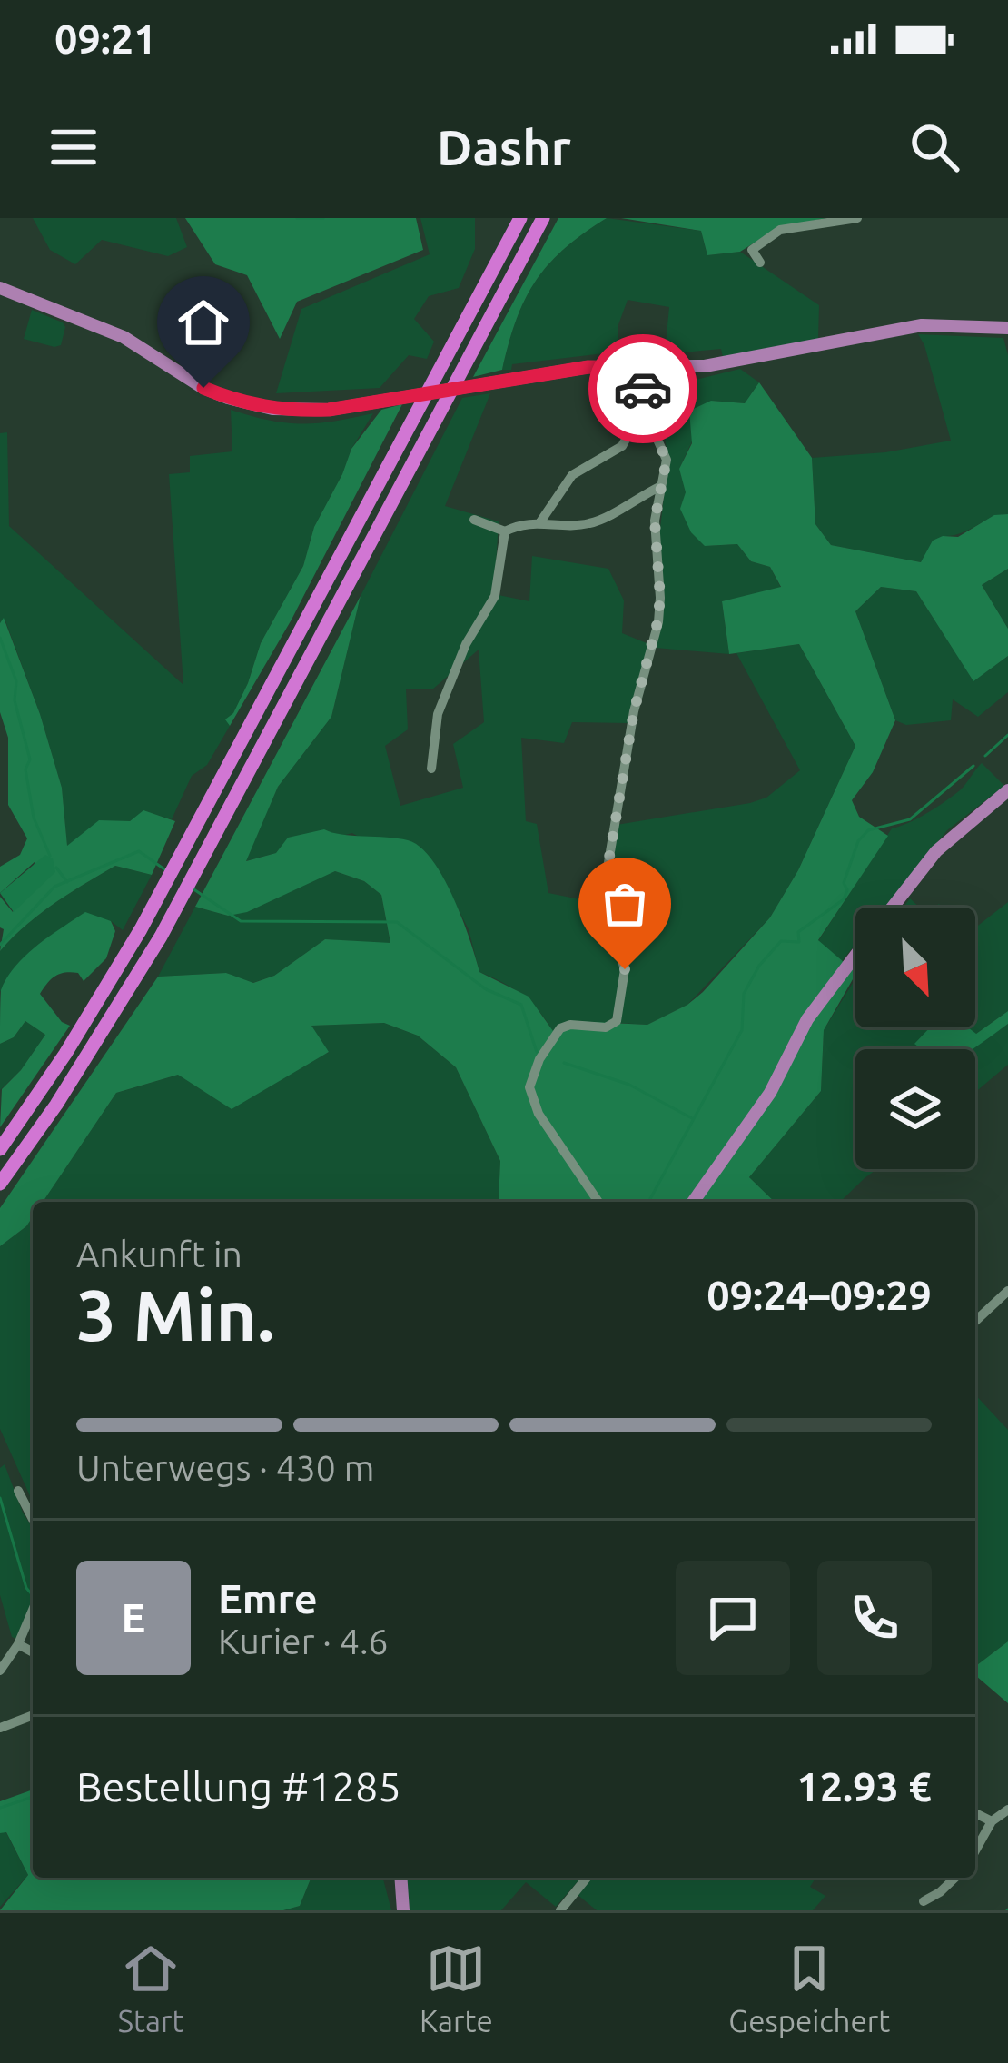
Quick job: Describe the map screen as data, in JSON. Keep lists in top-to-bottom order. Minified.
{"north":"bottom right","page":{"status":"09:21","header":"Dashr","heading":["3 Min.","Ankunft in","09:24–09:29"],"panel":["Emre","Kurier · 4.6","Bestellung #1285","12.93 €"],"bar":"Unterwegs · 430 m","round":"E","tabs":["Start","Karte","Gespeichert"]}}
